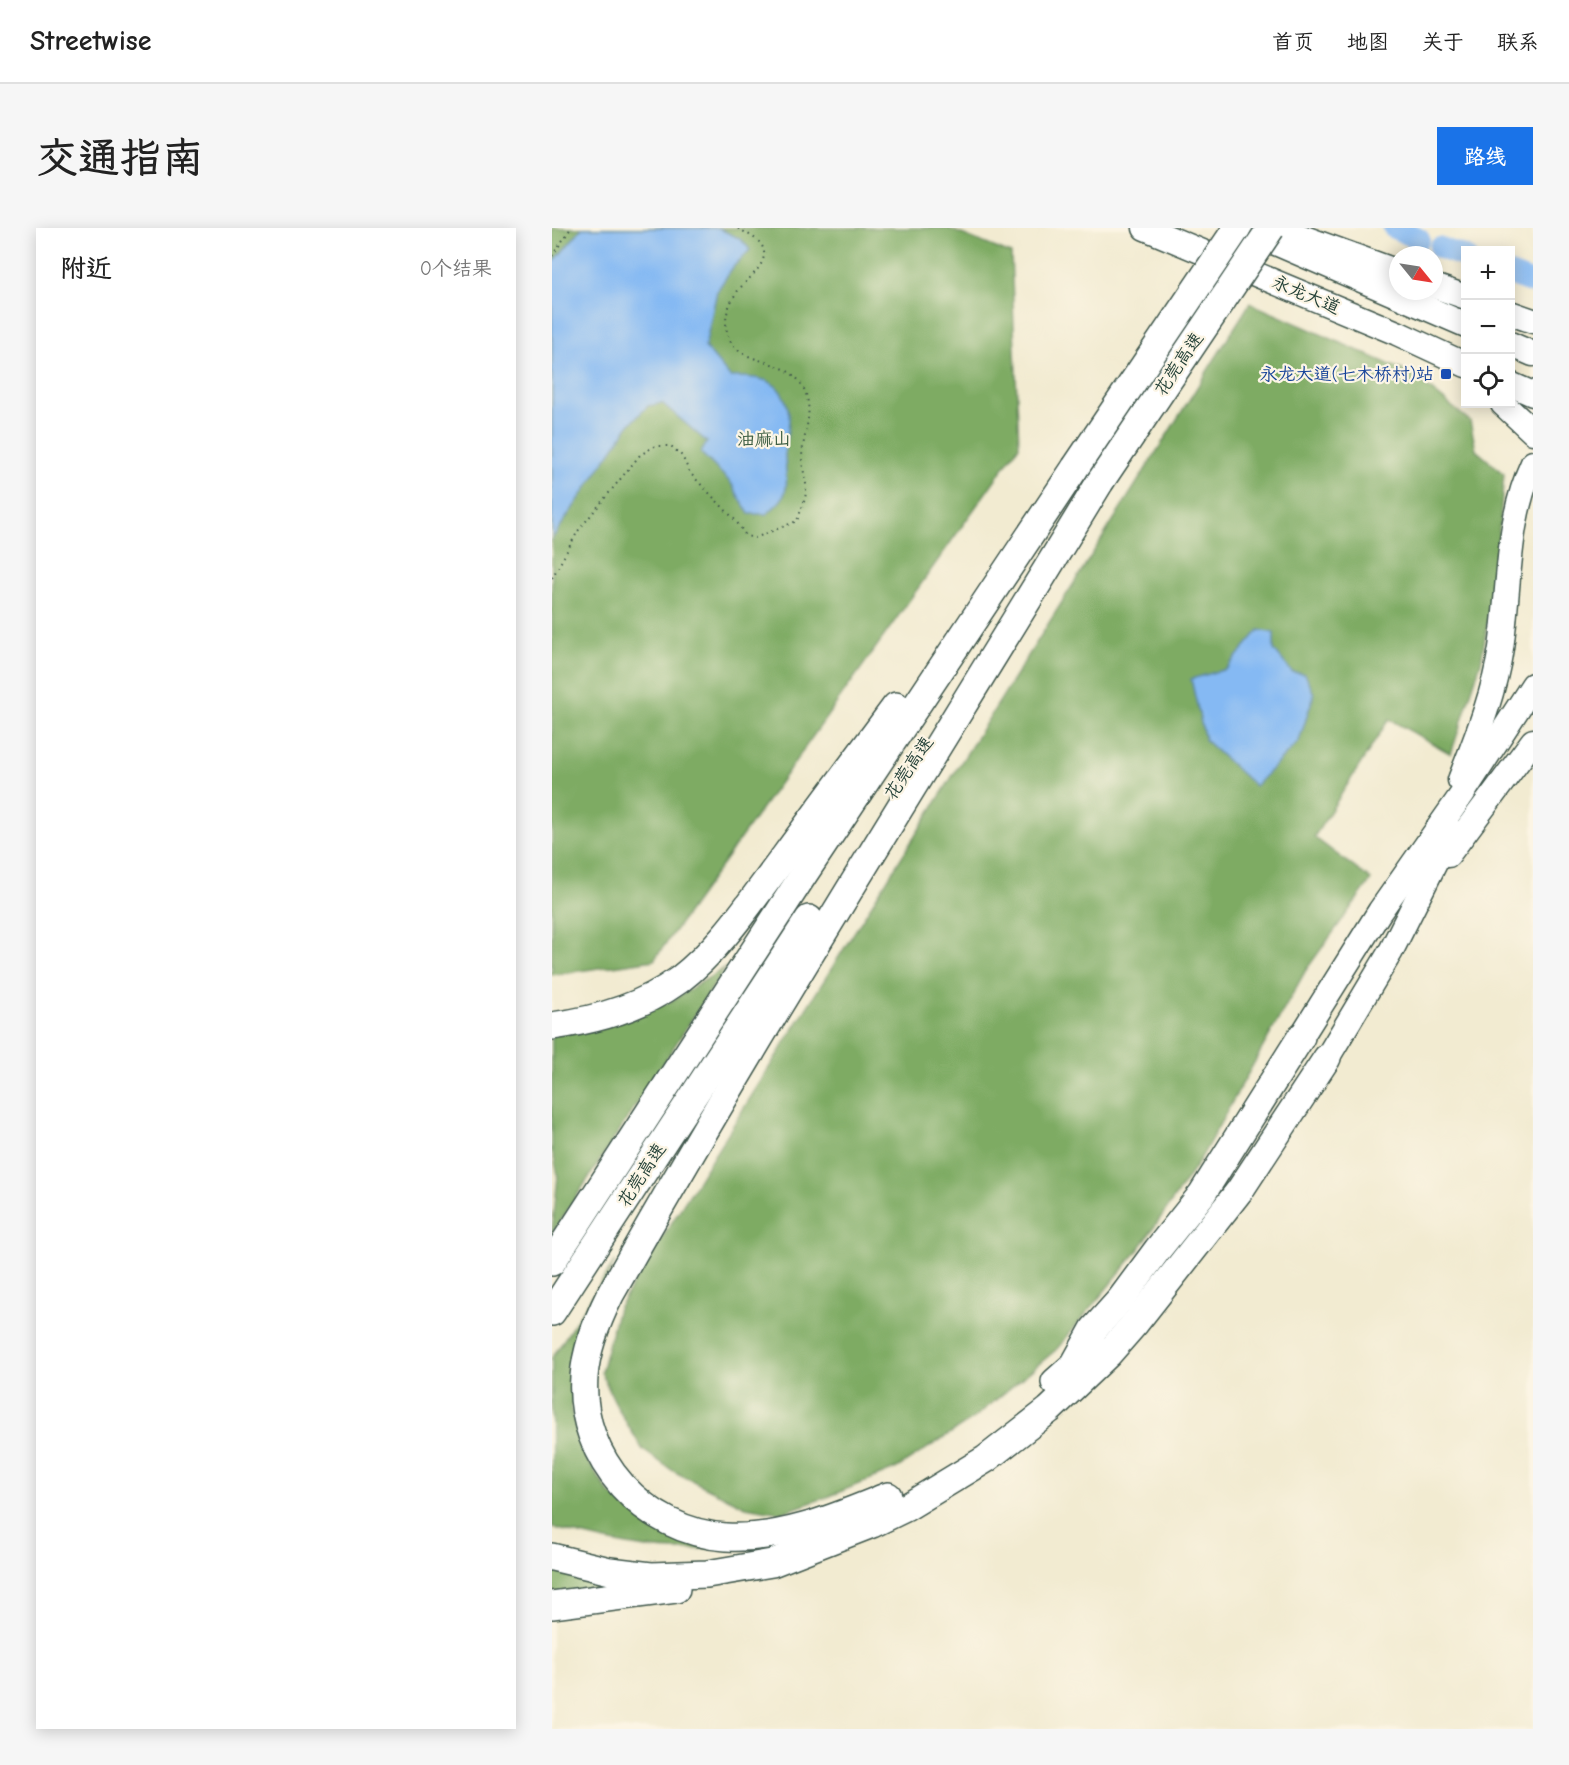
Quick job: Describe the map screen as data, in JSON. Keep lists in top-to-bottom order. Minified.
{"streets":{"highway":["花莞高速"],"main road":["永龙大道"]},"crossings":[["永龙大道","花莞高速"]],"parks":["油麻山"],"places":{"transit":["永龙大道(七木桥村)站"]},"north":"bottom right","page":{"header":"Streetwise","nav":["首页","地图","关于","联系"],"buttons":"路线","title":"交通指南","heading":["附近","0个结果"],"map_buttons":["+","−"]}}
